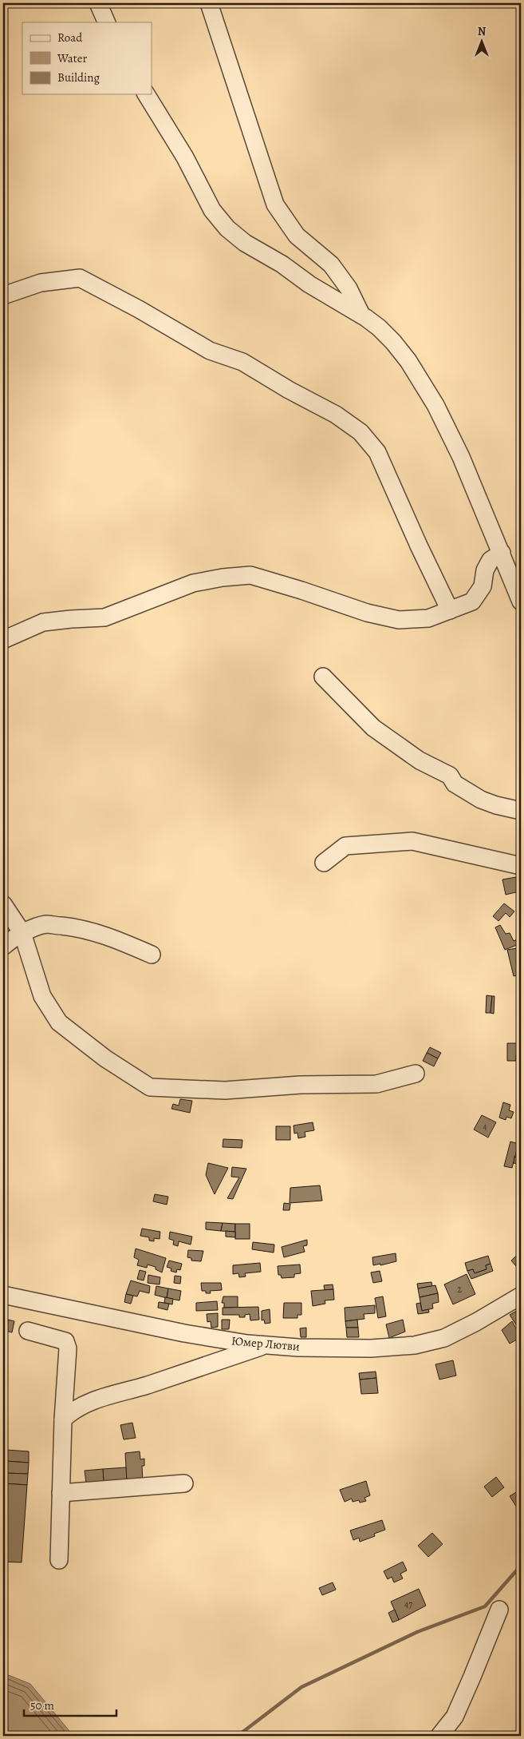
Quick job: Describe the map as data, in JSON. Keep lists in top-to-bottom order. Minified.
{"streets":{"street":["Юмер Лютви"]},"house_numbers":["4","2","47"],"legend":["Road","Water","Building"],"scale_bar":"50 m","north":"top"}
